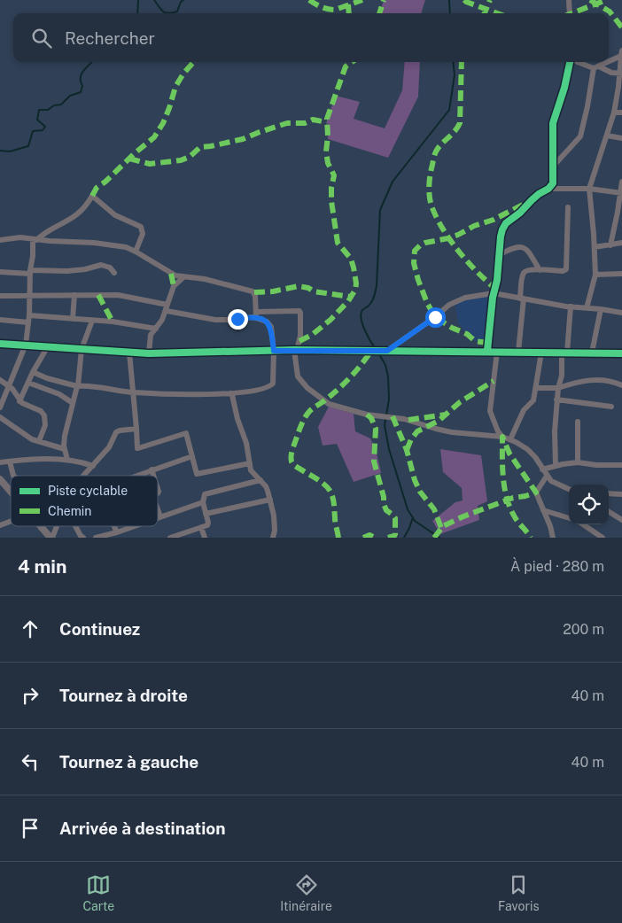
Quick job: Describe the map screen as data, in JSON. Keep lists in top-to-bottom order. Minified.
{"legend":["Piste cyclable","Chemin"],"page":{"search":"Rechercher","heading":["4 min","À pied · 280 m"],"list":[["Continuez","200 m"],["Tournez à droite","40 m"],["Tournez à gauche","40 m"],"Arrivée à destination"],"nav":["Carte","Itinéraire","Favoris"]}}
